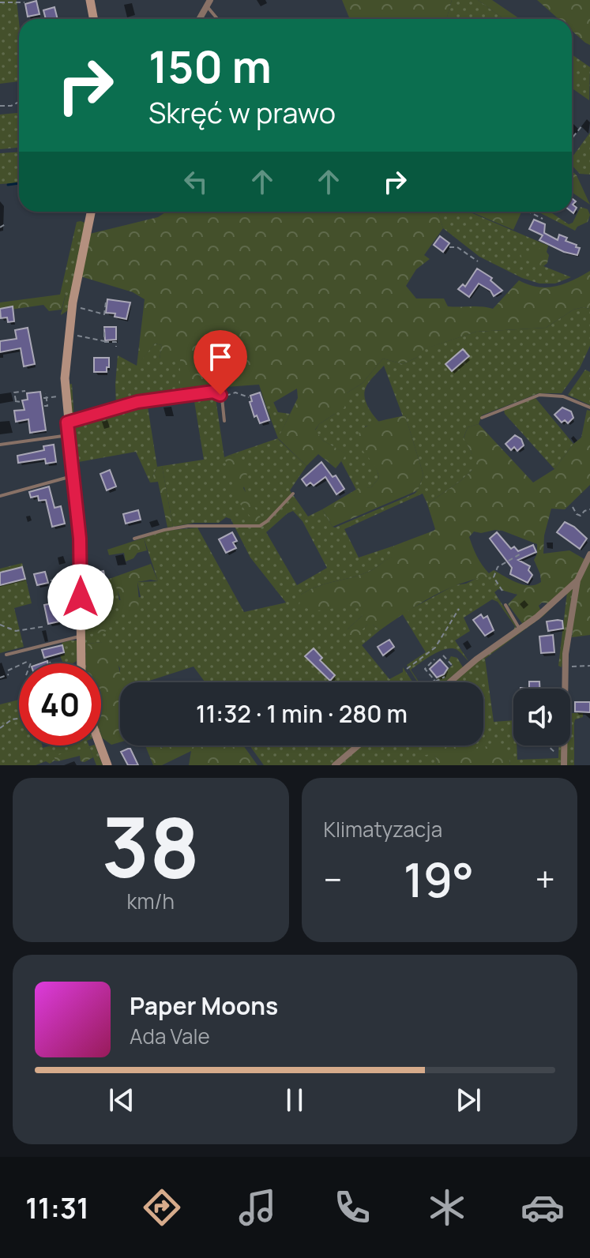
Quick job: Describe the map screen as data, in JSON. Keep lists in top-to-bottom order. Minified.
{"page":{"turn":["150 m","Skręć w prawo"],"limit":"40","trip":"11:32 · 1 min · 280 m","tile":[["38","km/h"],"Klimatyzacja"],"heat":["−","19°","+"],"song":["Paper Moons","Ada Vale"],"tabs":"11:31"}}
